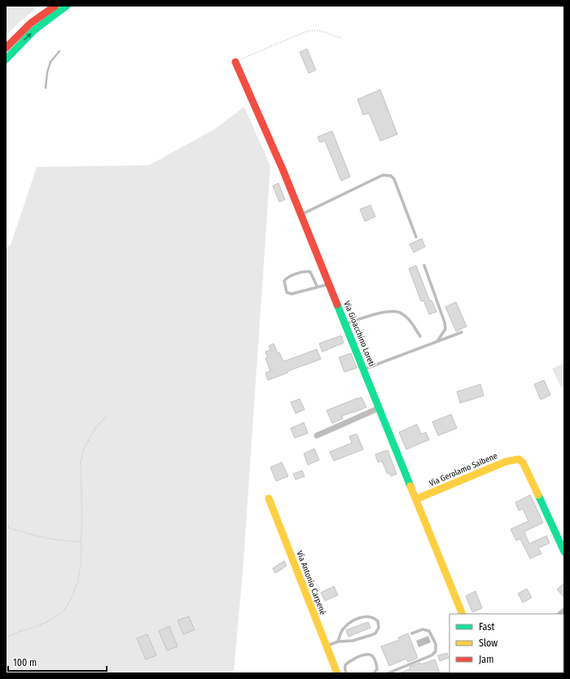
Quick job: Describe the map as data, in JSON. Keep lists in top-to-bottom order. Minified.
{"streets":{"street":["Via Gioacchino Loreti","Via Gerolamo Saibene","Via Antonio Carpenè"]},"crossings":[["Via Gioacchino Loreti","Via Gerolamo Saibene"]],"legend":["Fast","Slow","Jam"],"scale_bar":"100 m"}
